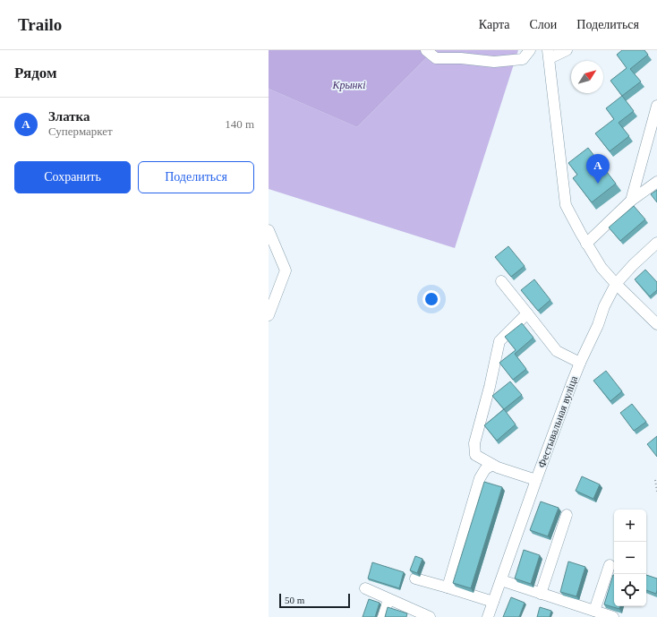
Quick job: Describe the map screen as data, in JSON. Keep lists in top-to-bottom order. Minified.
{"streets":{"street":["Фестывальная вуліца"]},"parks":["Крынкі"],"scale_bar":"50 m","north":"top right","page":{"header":"Trailo","nav":["Карта","Слои","Поделиться"],"heading":"Рядом","list":[{"mark":"A","name":"Златка","note":"Супермаркет","value":"140 m"}],"buttons":["Сохранить","Поделиться"],"pins":"A","map_buttons":["+","−"],"scale":"50 m"}}
